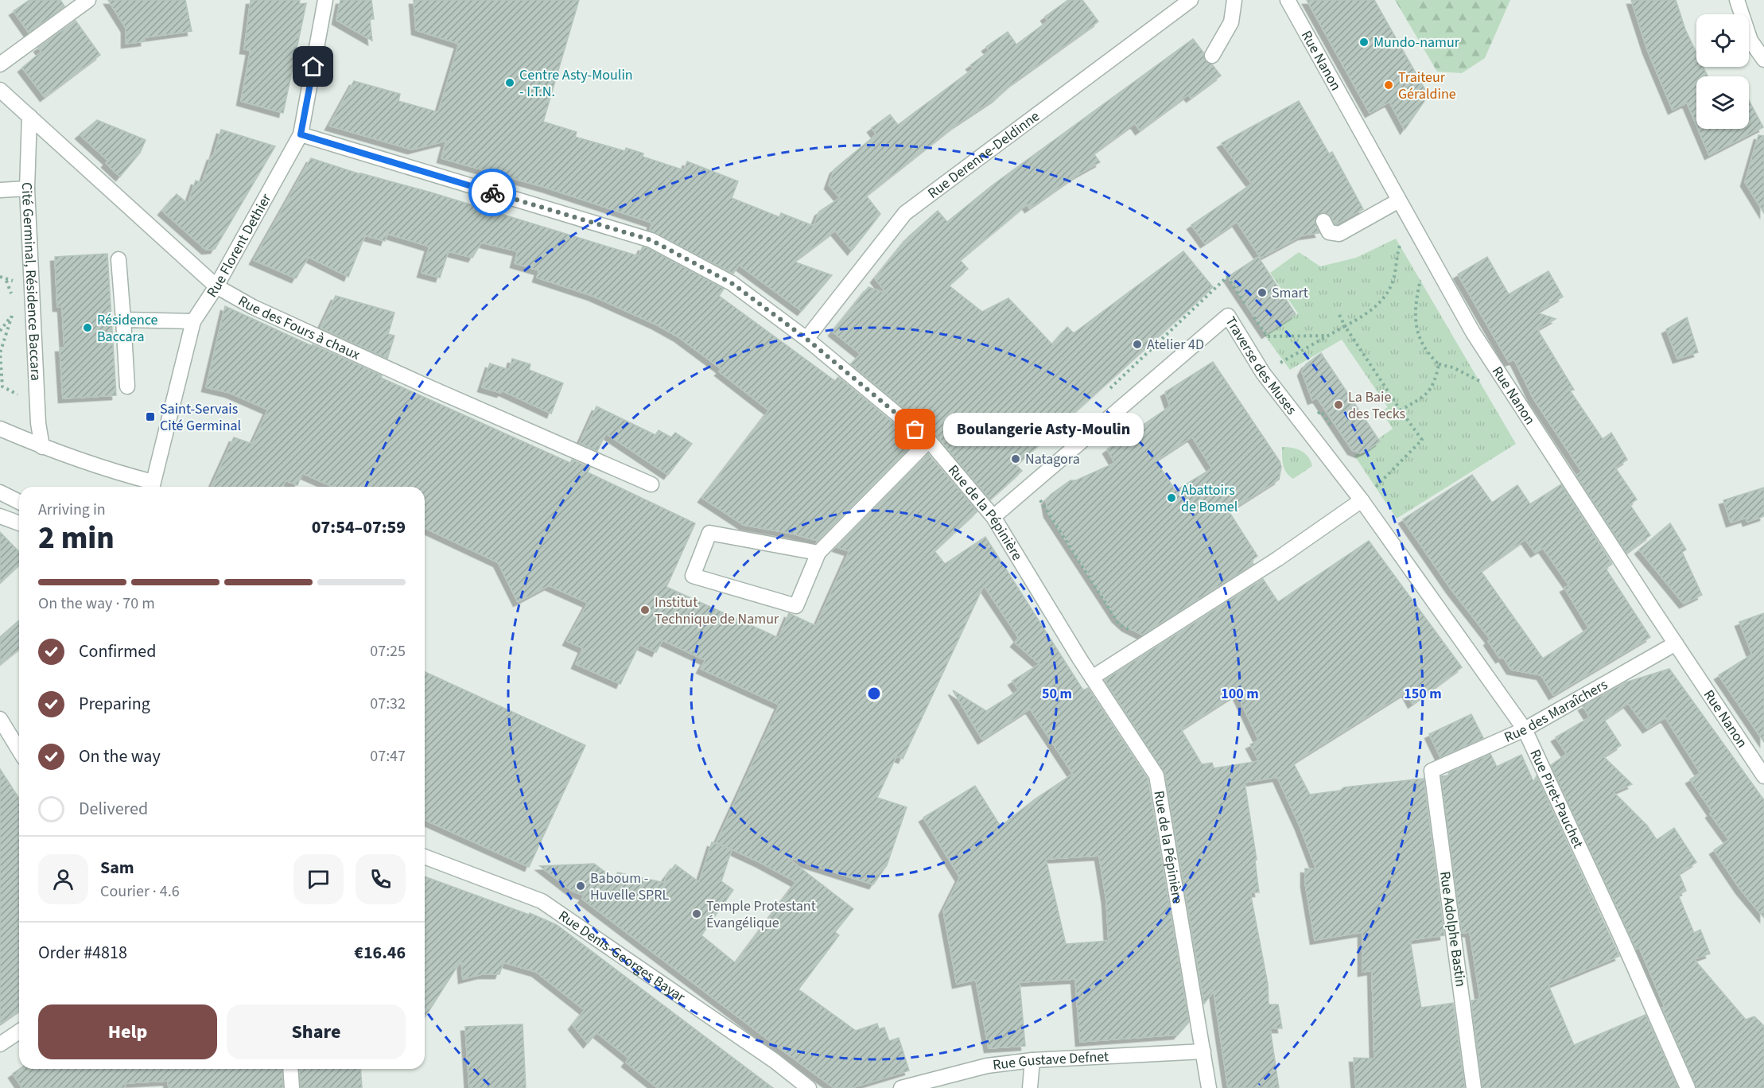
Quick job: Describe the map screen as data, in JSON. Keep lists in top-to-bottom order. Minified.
{"streets":{"street":["Rue Nanon","Rue Derenne-Deldinne","Rue Florent Dethier","Cité Germinal, Résidence Baccara","Rue des Fours à chaux","Traverse des Muses","Rue de la Pépinière","Rue des Maraîchers","Rue Piret-Pauchet","Rue Adolphe Bastin","Rue Denis-Georges Bayar","Rue Gustave Defnet"]},"crossings":[["Rue Nanon","Rue des Maraîchers"],["Rue Derenne-Deldinne","Rue de la Pépinière"],["Rue Florent Dethier","Rue des Fours à chaux"],["Rue Florent Dethier","Rue de la Pépinière"],["Cité Germinal, Résidence Baccara","Rue des Fours à chaux"],["Traverse des Muses","Rue de la Pépinière"],["Traverse des Muses","Rue Piret-Pauchet"],["Rue de la Pépinière","Rue Gustave Defnet"],["Rue des Maraîchers","Rue Piret-Pauchet"],["Rue des Maraîchers","Rue Adolphe Bastin"]],"places":{"other":["Mundo-namur","Centre Asty-Moulin - I.T.N.","Traiteur Géraldine","Smart","Résidence Baccara","Atelier 4D","La Baie des Tecks","Boulangerie Asty-Moulin","Natagora","Abattoirs de Bomel","Institut Technique de Namur","Baboum - Huvelle SPRL","Temple Protestant Évangélique"],"transit":["Saint-Servais Cité Germinal"]},"page":{"bubble":"Boulangerie Asty-Moulin","heading":["2 min","Arriving in","07:54–07:59"],"panel":["Sam","Courier · 4.6","Order #4818","€16.46"],"bar":"On the way · 70 m","list":[["Confirmed","07:25"],["Preparing","07:32"],["On the way","07:47"],"Delivered"],"buttons":["Help","Share"]},"rings":["50 m","100 m","150 m"]}
